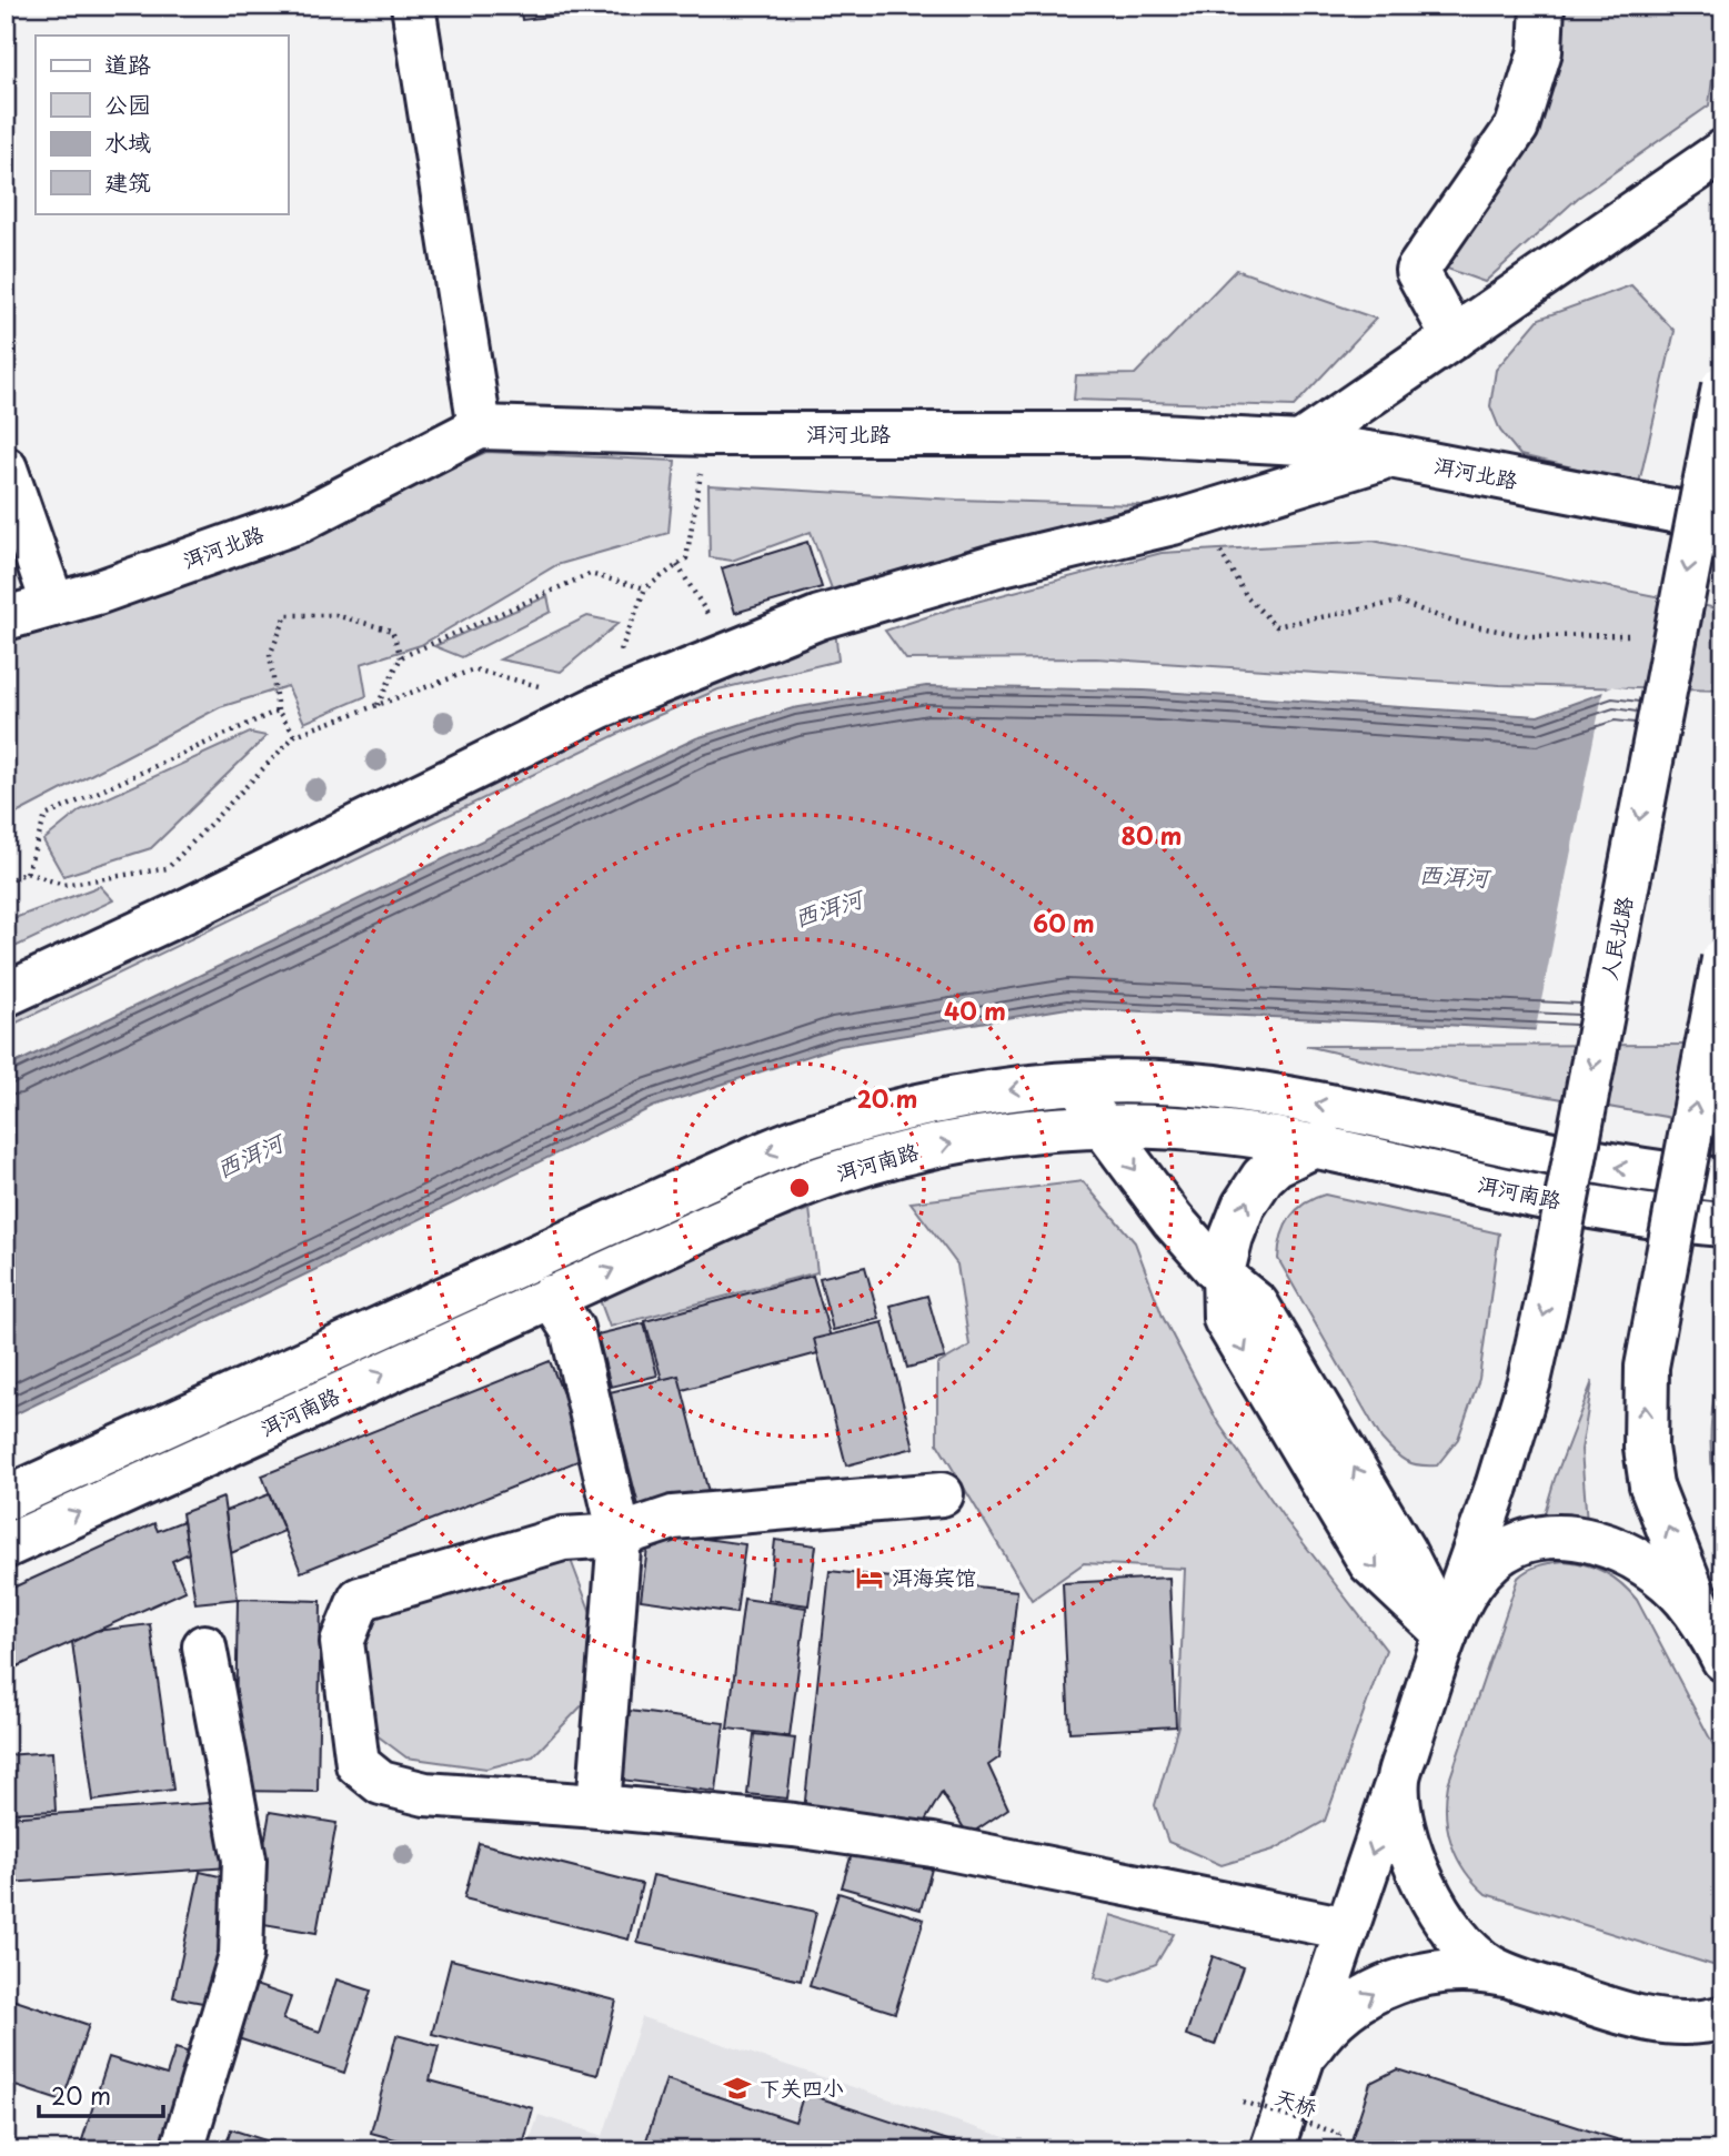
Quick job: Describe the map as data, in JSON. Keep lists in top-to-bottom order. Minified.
{"streets":{"main road":["洱河北路","人民北路","洱河南路"],"path":["天桥"]},"water":["西洱河"],"places":{"hotel":["洱海宾馆"],"school or university":["下关四小"]},"legend":["道路","公园","水域","建筑"],"scale_bar":"20 m","rings":["80 m","60 m","40 m","20 m"]}
